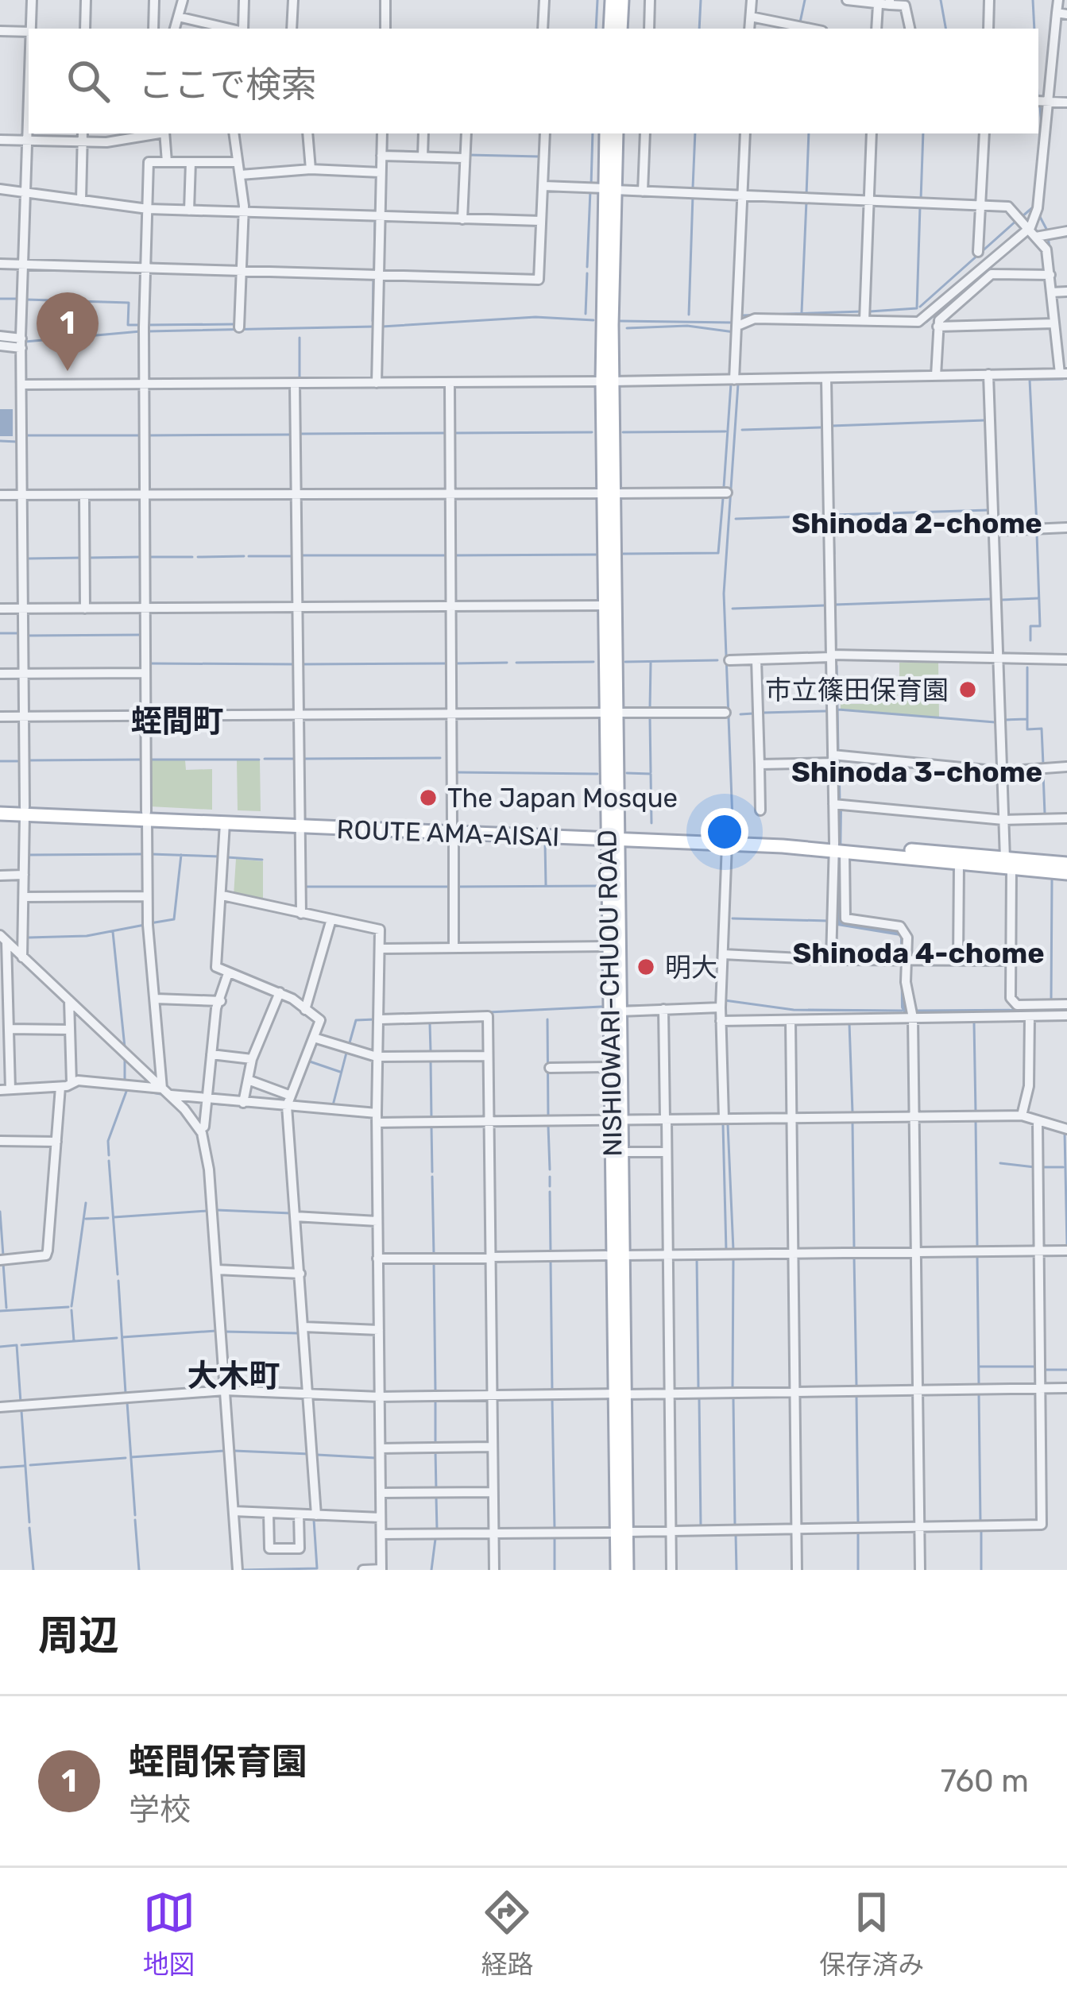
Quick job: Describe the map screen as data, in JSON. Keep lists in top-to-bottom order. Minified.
{"streets":{"main road":["ROUTE AMA-AISAI","NISHIOWARI-CHUOU ROAD"]},"crossings":[["ROUTE AMA-AISAI","NISHIOWARI-CHUOU ROAD"]],"districts":["Shinoda 2-chome","蛭間町","Shinoda 3-chome","Shinoda 4-chome","大木町"],"places":["市立篠田保育園","The Japan Mosque","明大"],"page":{"search":"ここで検索","pins":"1","heading":"周辺","list":[{"mark":"1","name":"蛭間保育園","note":"学校","value":"760 m"}],"nav":["地図","経路","保存済み"]}}
